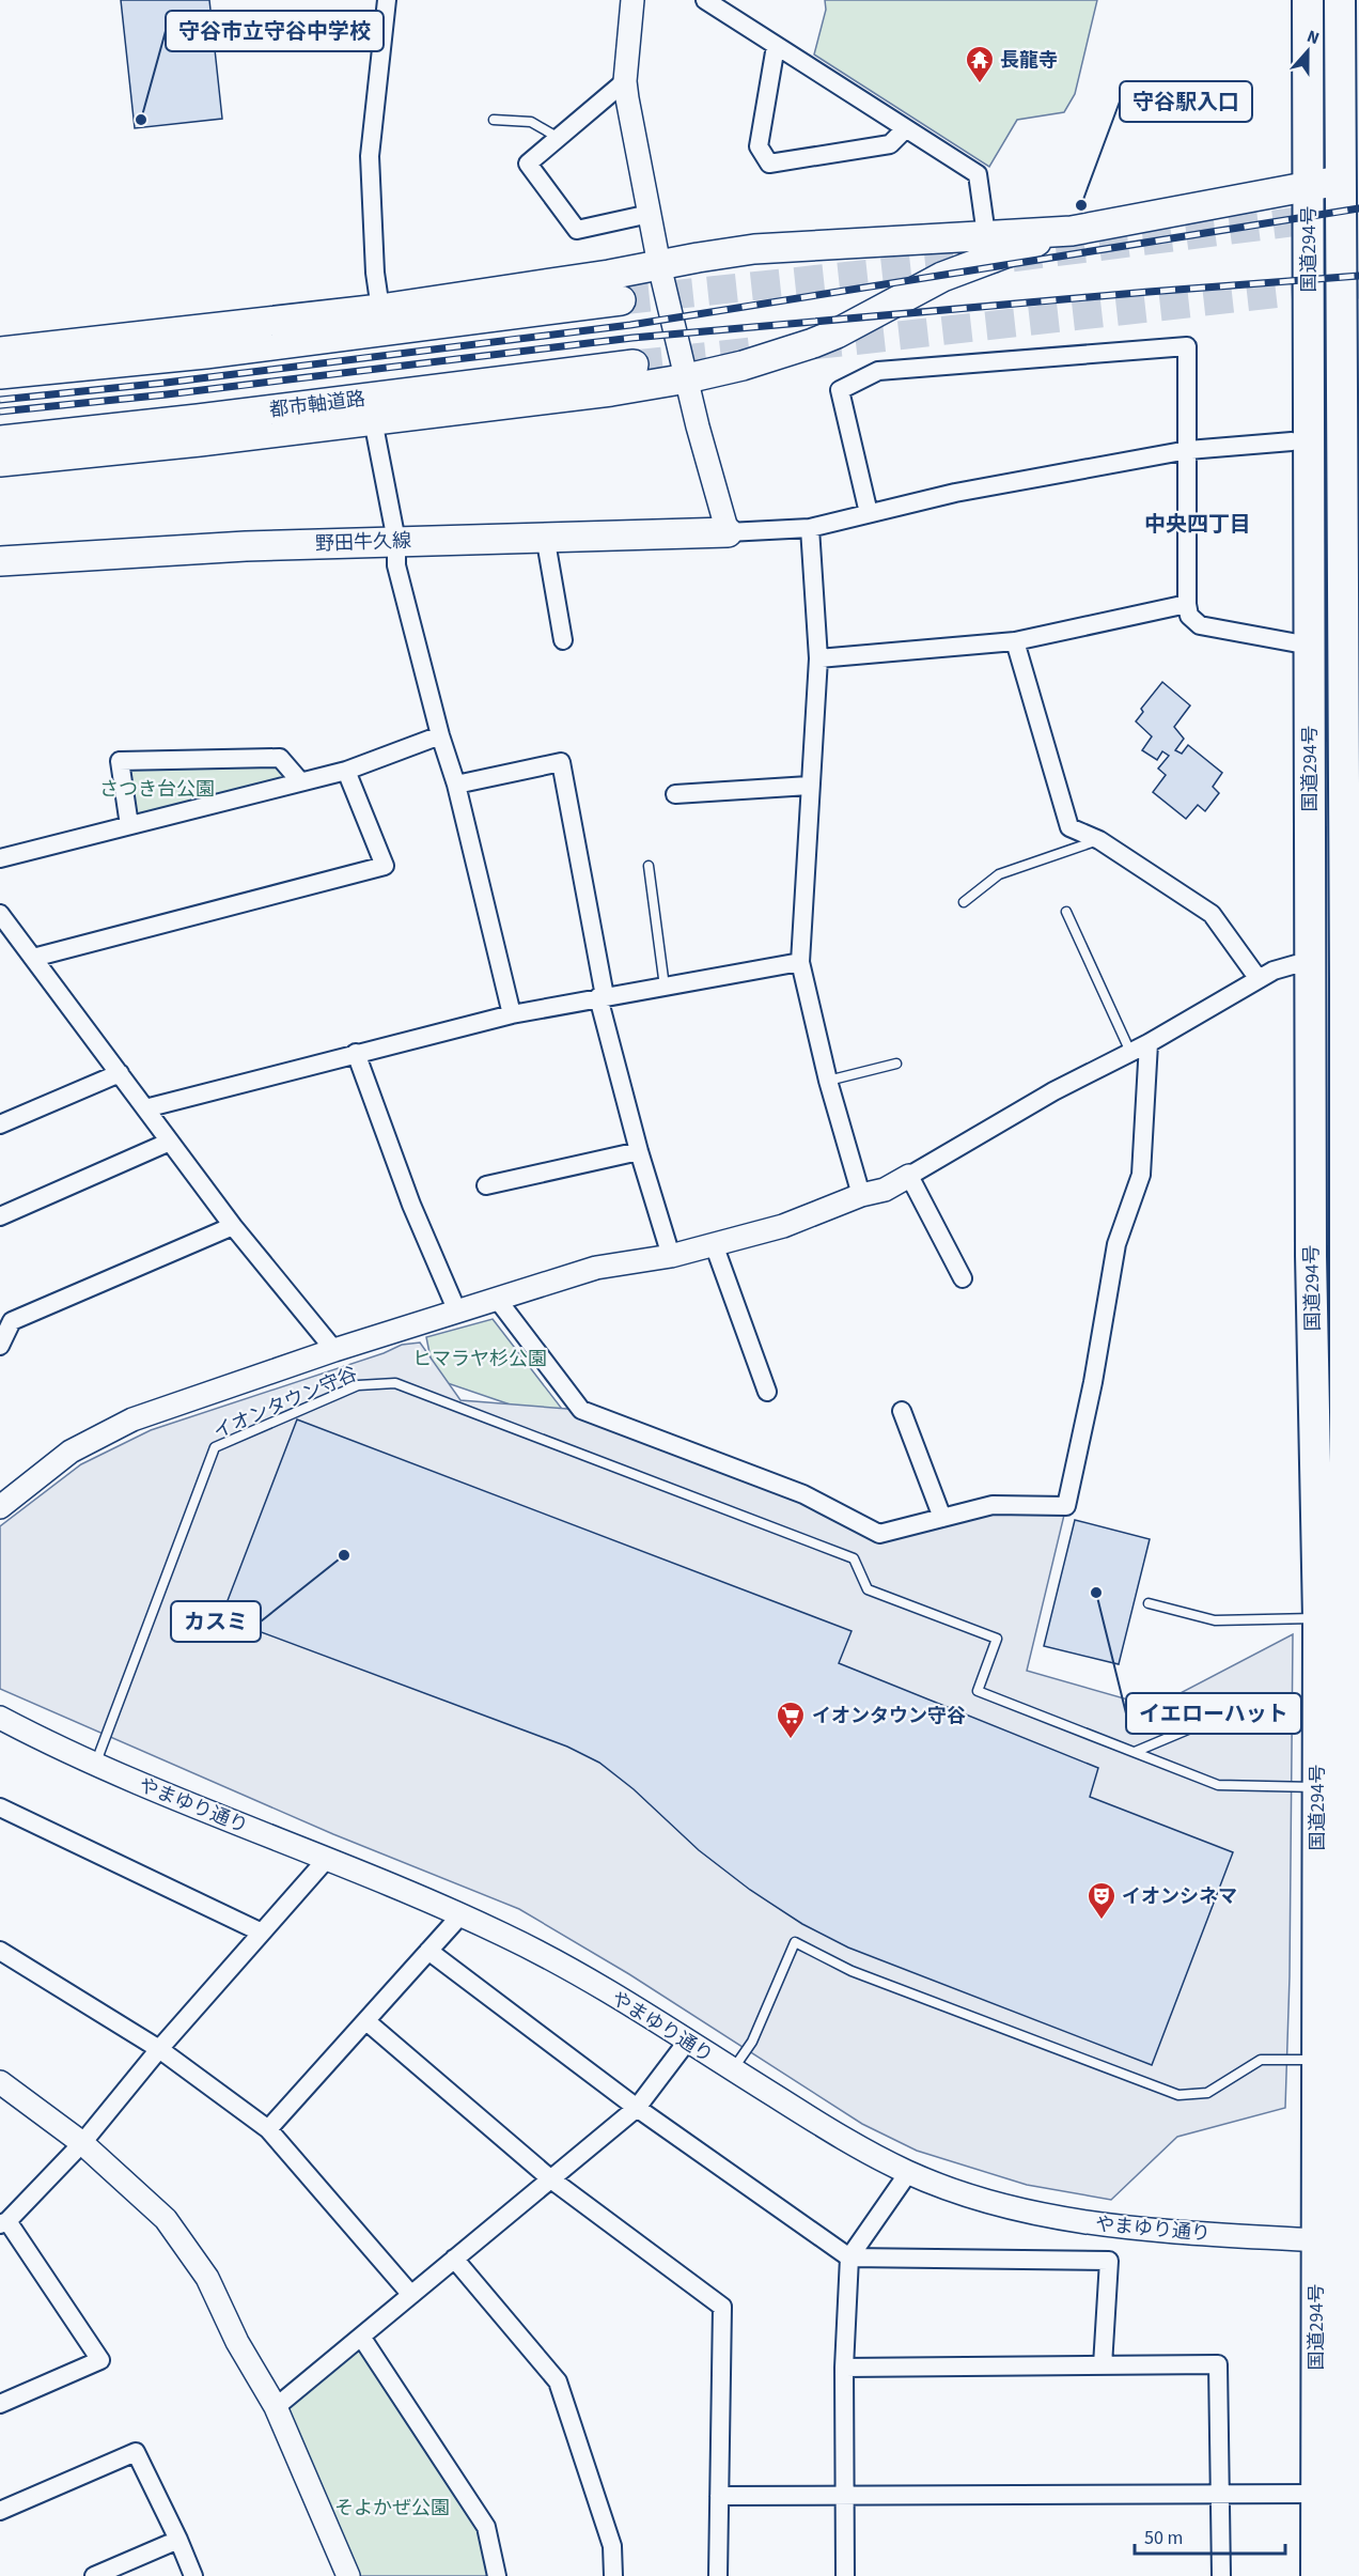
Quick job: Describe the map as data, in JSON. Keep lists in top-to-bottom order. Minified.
{"streets":{"highway":["国道294号"],"main road":["都市軸道路","野田牛久線"],"street":["やまゆり通り"],"lane":["イオンタウン守谷"]},"crossings":[["国道294号","イオンタウン守谷"],["国道294号","やまゆり通り"],["イオンタウン守谷","やまゆり通り"]],"districts":["中央四丁目"],"parks":["さつき台公園","ヒマラヤ杉公園","そよかぜ公園"],"places":{"temple":["長龍寺"],"other":["守谷市立守谷中学校","守谷駅入口","カスミ","イエローハット"],"supermarket":["イオンタウン守谷"],"theatre":["イオンシネマ"]},"scale_bar":"50 m","north":"top"}
